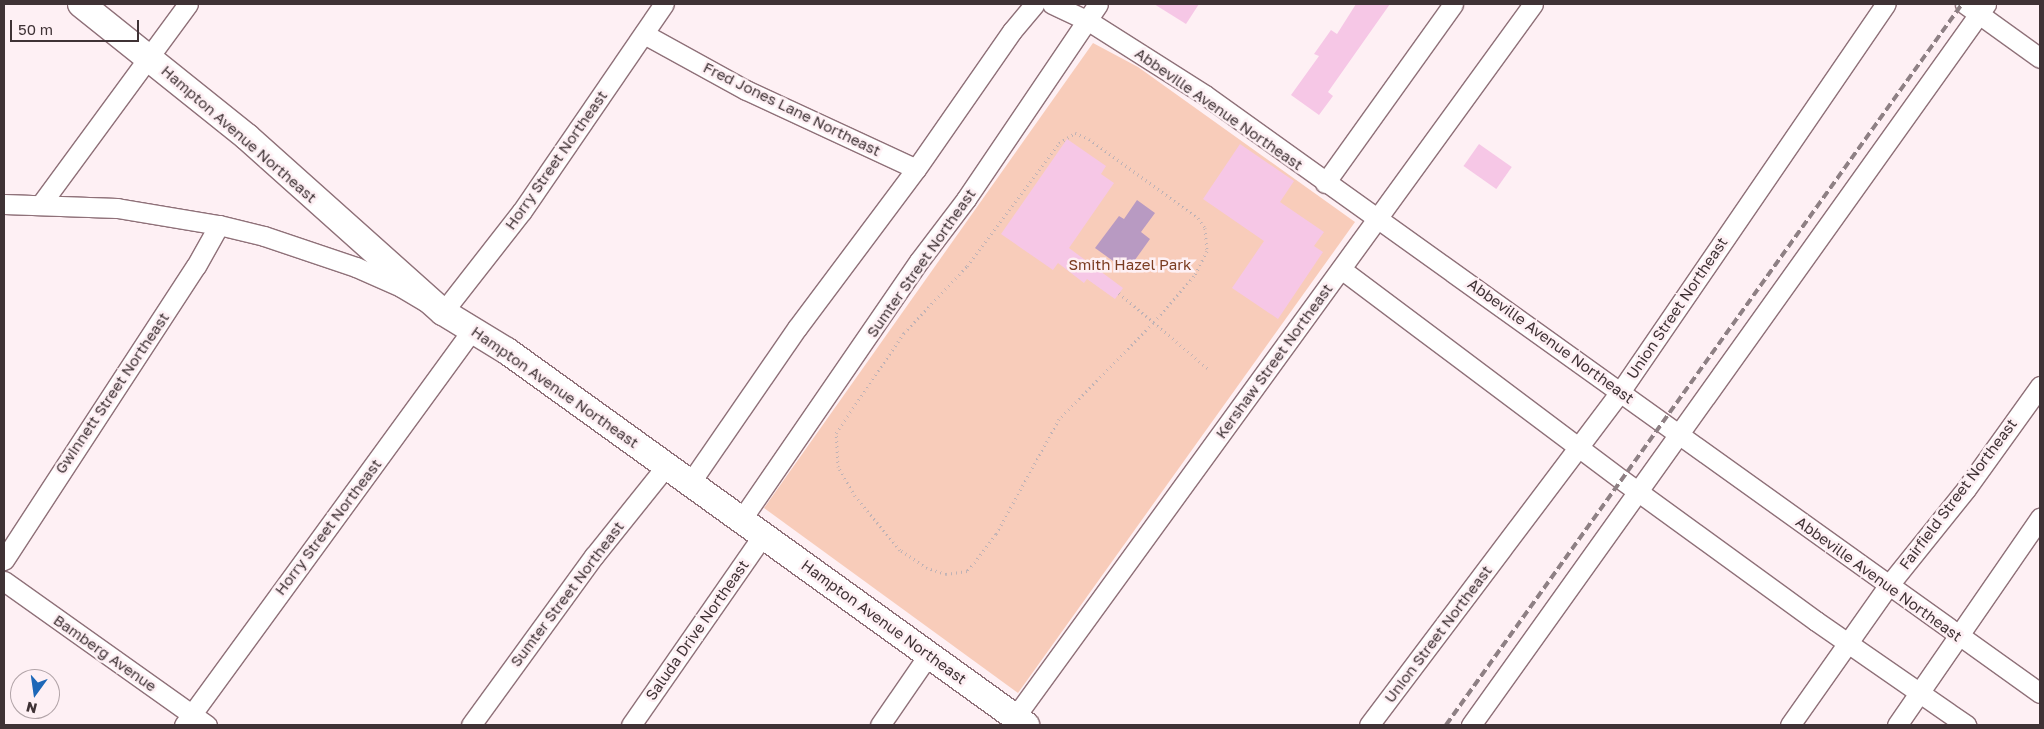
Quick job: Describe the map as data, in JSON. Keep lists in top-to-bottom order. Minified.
{"streets":{"street":["Fred Jones Lane Northeast","Abbeville Avenue Northeast","Hampton Avenue Northeast","Horry Street Northeast","Sumter Street Northeast","Union Street Northeast","Kershaw Street Northeast","Gwinnett Street Northeast","Fairfield Street Northeast","Saluda Drive Northeast","Bamberg Avenue"]},"crossings":[["Fred Jones Lane Northeast","Horry Street Northeast"],["Abbeville Avenue Northeast","Sumter Street Northeast"],["Abbeville Avenue Northeast","Union Street Northeast"],["Abbeville Avenue Northeast","Kershaw Street Northeast"],["Abbeville Avenue Northeast","Fairfield Street Northeast"],["Hampton Avenue Northeast","Horry Street Northeast"],["Hampton Avenue Northeast","Sumter Street Northeast"],["Hampton Avenue Northeast","Kershaw Street Northeast"],["Hampton Avenue Northeast","Saluda Drive Northeast"],["Horry Street Northeast","Bamberg Avenue"]],"parks":["Smith Hazel Park"],"scale_bar":"50 m","north":"bottom"}
